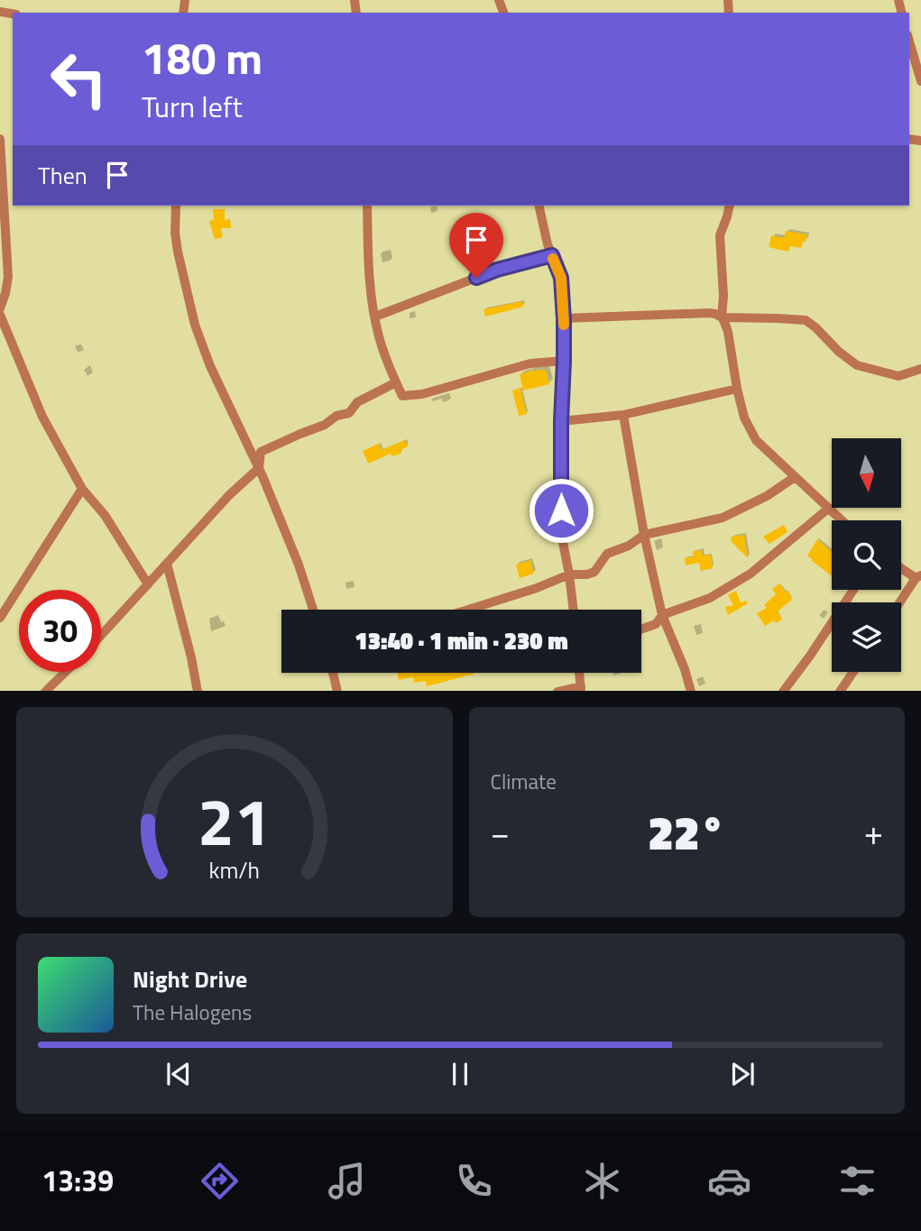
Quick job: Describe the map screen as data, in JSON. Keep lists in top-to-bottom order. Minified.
{"north":"bottom","page":{"turn":["180 m","Turn left"],"then":"Then","limit":"30","trip":"13:40 · 1 min · 230 m","tile":"Climate","heat":["−","22°","+"],"song":["Night Drive","The Halogens"],"tabs":"13:39","gauge":["21","km/h"]}}
